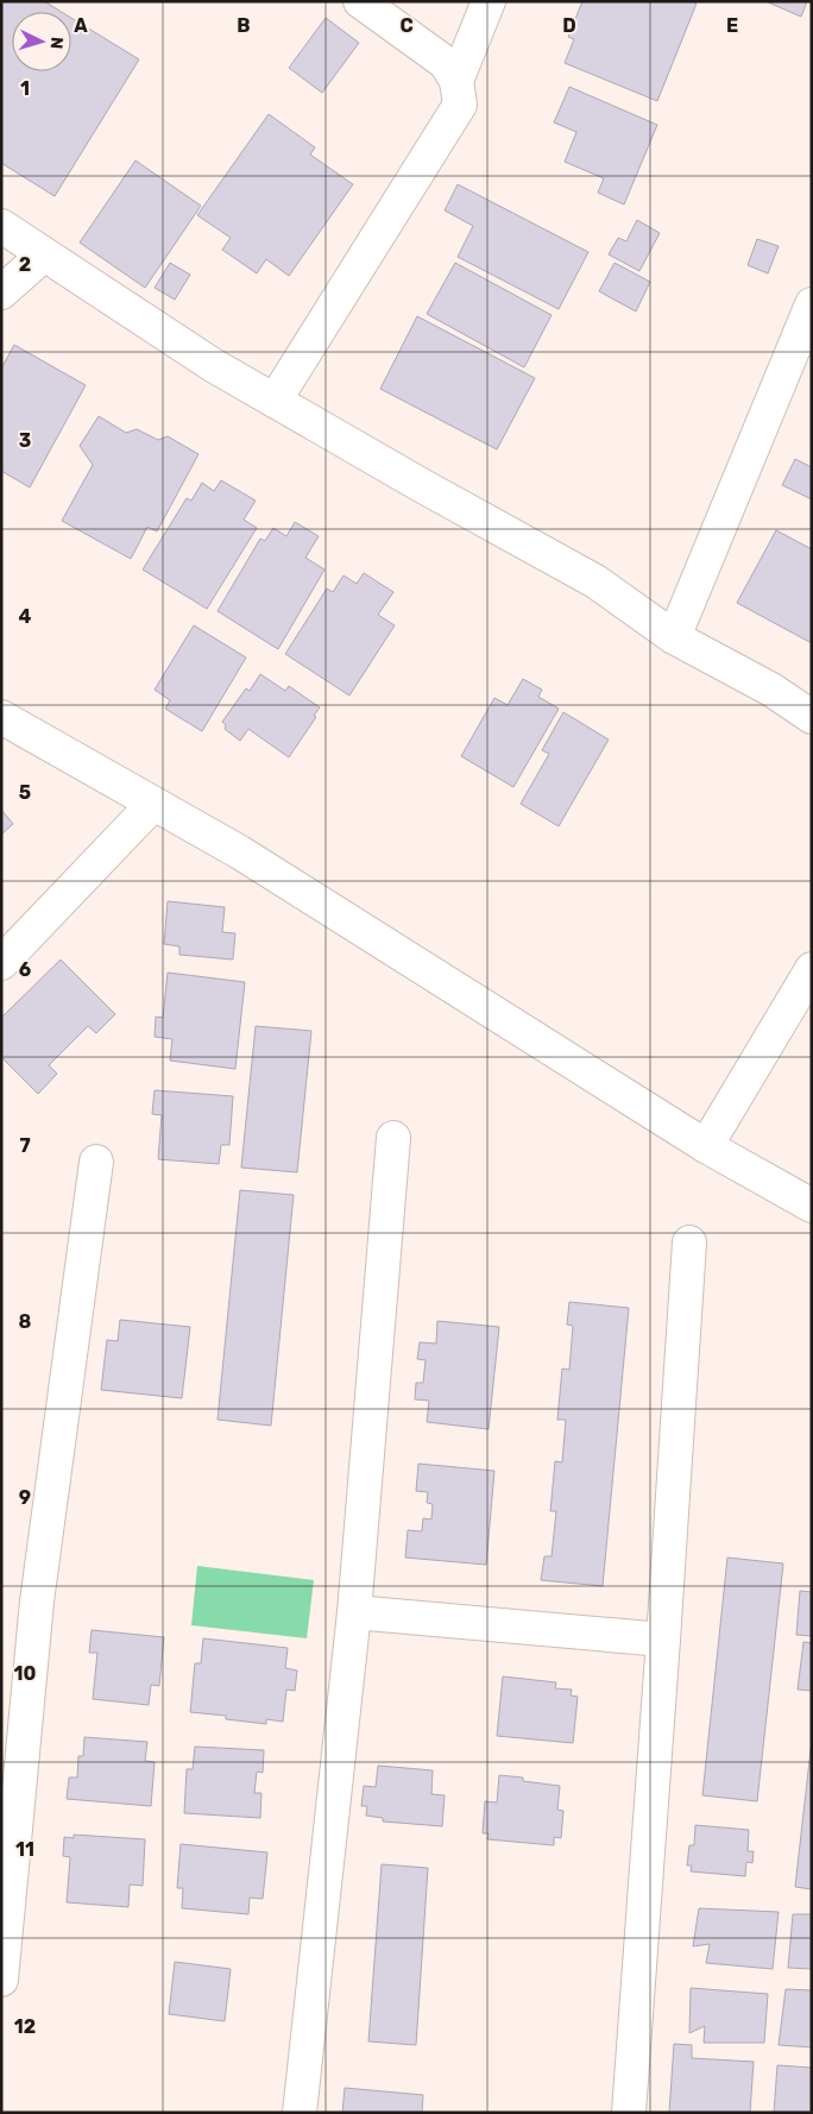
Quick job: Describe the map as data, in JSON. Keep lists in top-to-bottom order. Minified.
{"north":"right","grid":{"columns":["A","B","C","D","E"],"rows":["1","2","3","4","5","6","7","8","9","10","11","12"]}}
